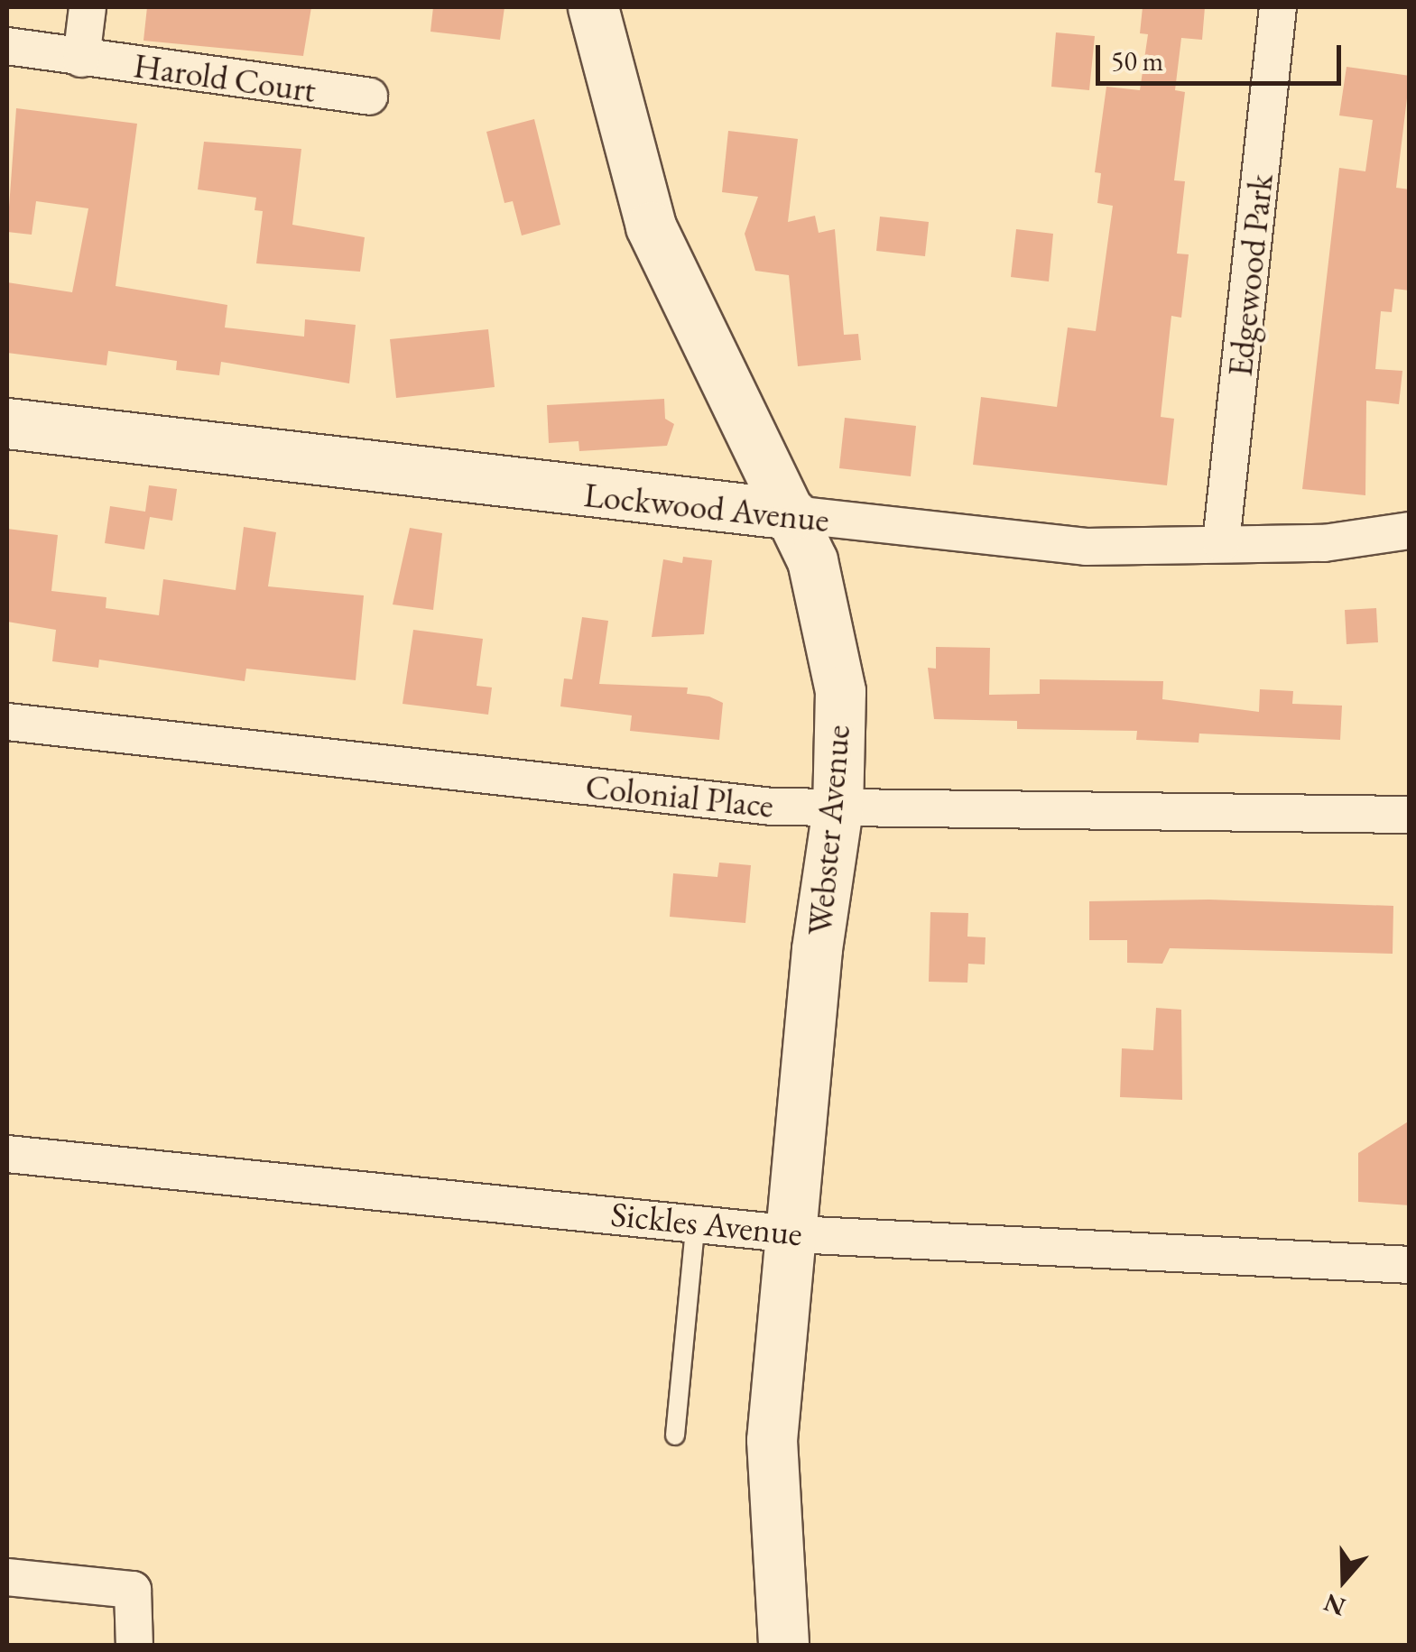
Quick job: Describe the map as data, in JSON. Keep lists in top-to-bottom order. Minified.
{"streets":{"street":["Harold Court","Edgewood Park","Lockwood Avenue","Colonial Place","Webster Avenue","Sickles Avenue"]},"crossings":[["Edgewood Park","Lockwood Avenue"],["Lockwood Avenue","Webster Avenue"],["Colonial Place","Webster Avenue"],["Webster Avenue","Sickles Avenue"]],"scale_bar":"50 m","north":"bottom"}
